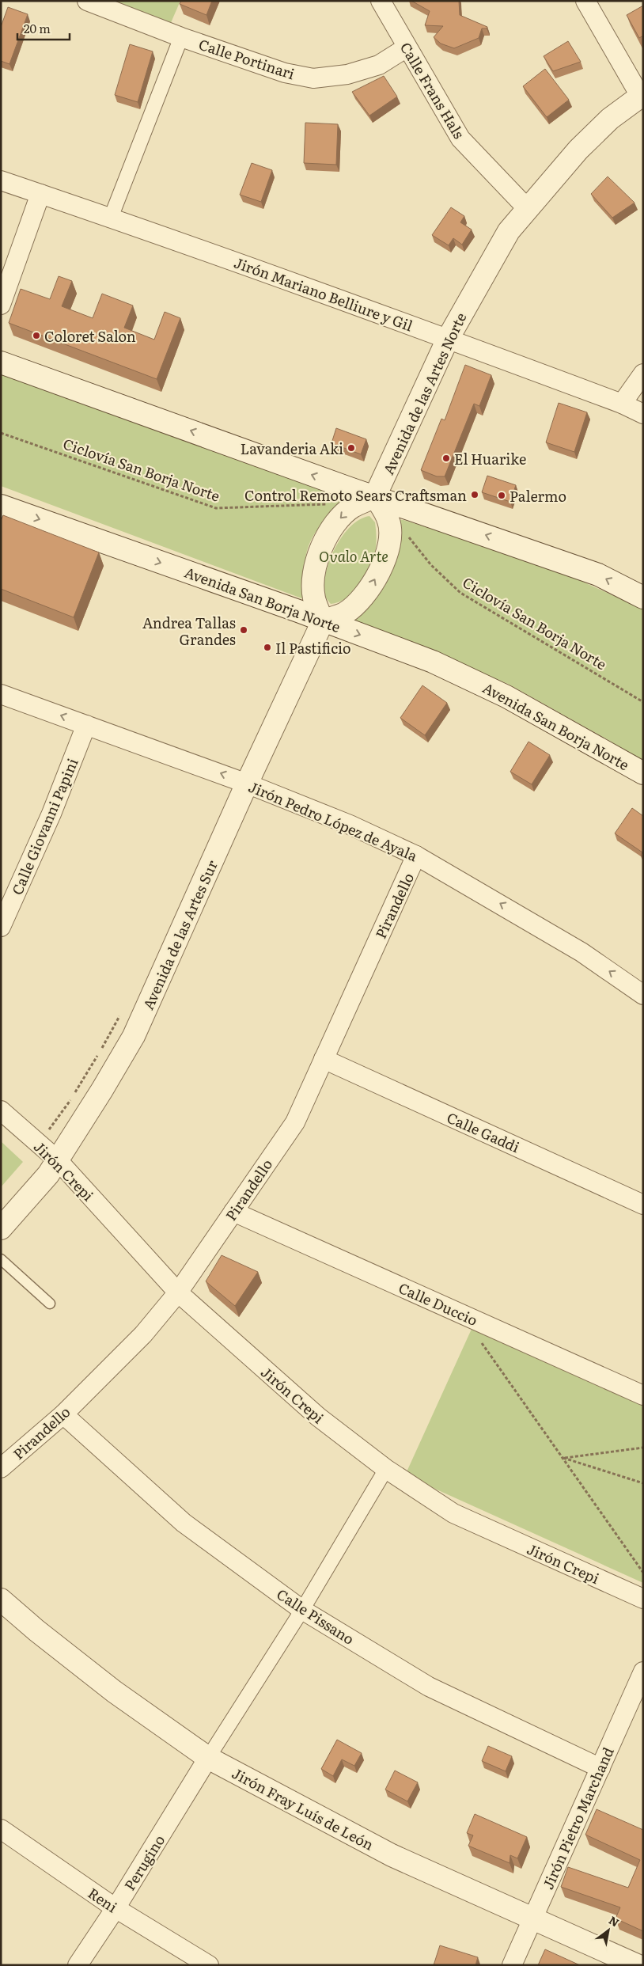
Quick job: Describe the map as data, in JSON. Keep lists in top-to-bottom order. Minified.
{"streets":{"street":["Calle Portinari","Calle Frans Hals","Jirón Mariano Belliure y Gil","Avenida de las Artes Norte","Avenida San Borja Norte","Jirón Pedro López de Ayala","Calle Giovanni Papini","Pirandello","Avenida de las Artes Sur","Calle Gaddi","Jirón Crepi","Calle Duccio","Calle Pissano","Jirón Fray Luís de León","Jirón Pietro Marchand","Perugino","Reni"],"path":["Ciclovía San Borja Norte"]},"crossings":[["Calle Portinari","Calle Frans Hals"],["Calle Frans Hals","Avenida de las Artes Norte"],["Jirón Mariano Belliure y Gil","Avenida de las Artes Norte"],["Avenida San Borja Norte","Avenida de las Artes Sur"],["Jirón Pedro López de Ayala","Calle Giovanni Papini"],["Jirón Pedro López de Ayala","Pirandello"],["Jirón Pedro López de Ayala","Avenida de las Artes Sur"],["Pirandello","Calle Gaddi"],["Pirandello","Jirón Crepi"],["Pirandello","Calle Duccio"],["Pirandello","Calle Pissano"],["Avenida de las Artes Sur","Jirón Crepi"],["Calle Pissano","Jirón Pietro Marchand"],["Jirón Fray Luís de León","Jirón Pietro Marchand"],["Jirón Fray Luís de León","Perugino"],["Perugino","Reni"]],"one_way":["Jirón Pedro López de Ayala"],"parks":["Ovalo Arte"],"places":["Coloret Salon","Lavanderia Aki","El Huarike","Control Remoto Sears Craftsman","Palermo","Andrea Tallas Grandes","Il Pastificio"],"scale_bar":"20 m","north":"top right"}
